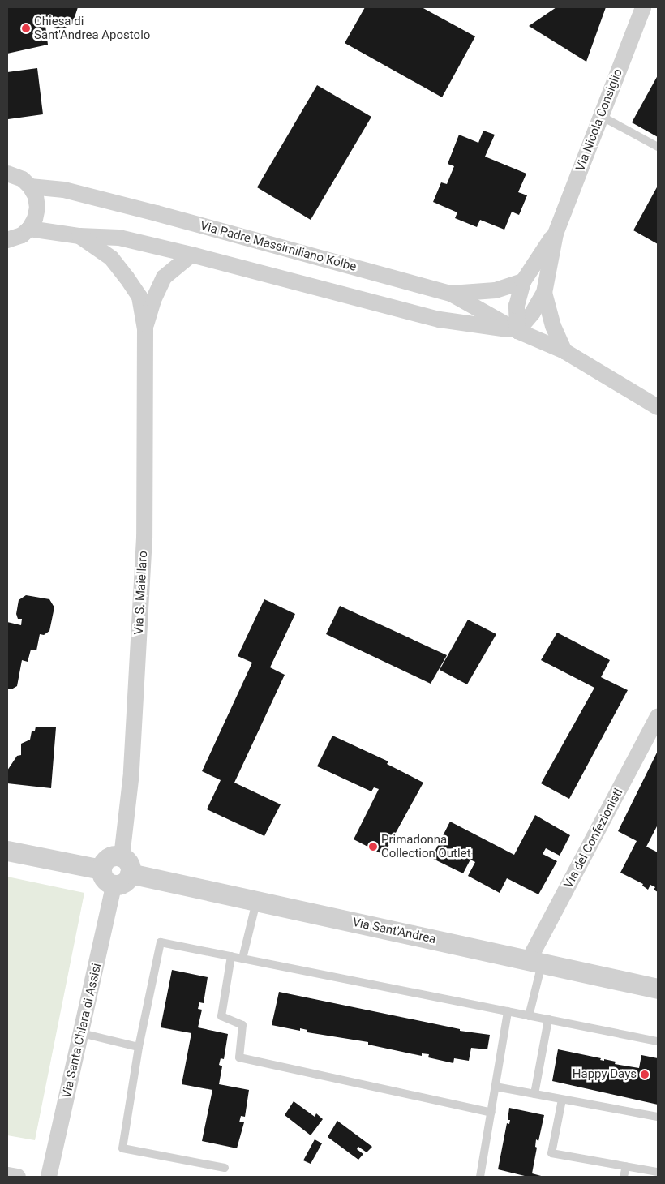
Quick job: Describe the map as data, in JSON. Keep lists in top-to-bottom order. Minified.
{"streets":{"street":["Via Nicola Consiglio","Via Padre Massimiliano Kolbe","Via S. Maiellaro","Via dei Confezionisti","Via Sant'Andrea","Via Santa Chiara di Assisi"]},"crossings":[["Via Nicola Consiglio","Via Padre Massimiliano Kolbe"],["Via Padre Massimiliano Kolbe","Via S. Maiellaro"],["Via S. Maiellaro","Via Sant'Andrea"],["Via S. Maiellaro","Via Santa Chiara di Assisi"],["Via dei Confezionisti","Via Sant'Andrea"],["Via Sant'Andrea","Via Santa Chiara di Assisi"]],"places":["Chiesa di Sant'Andrea Apostolo","Primadonna Collection Outlet","Happy Days"]}
